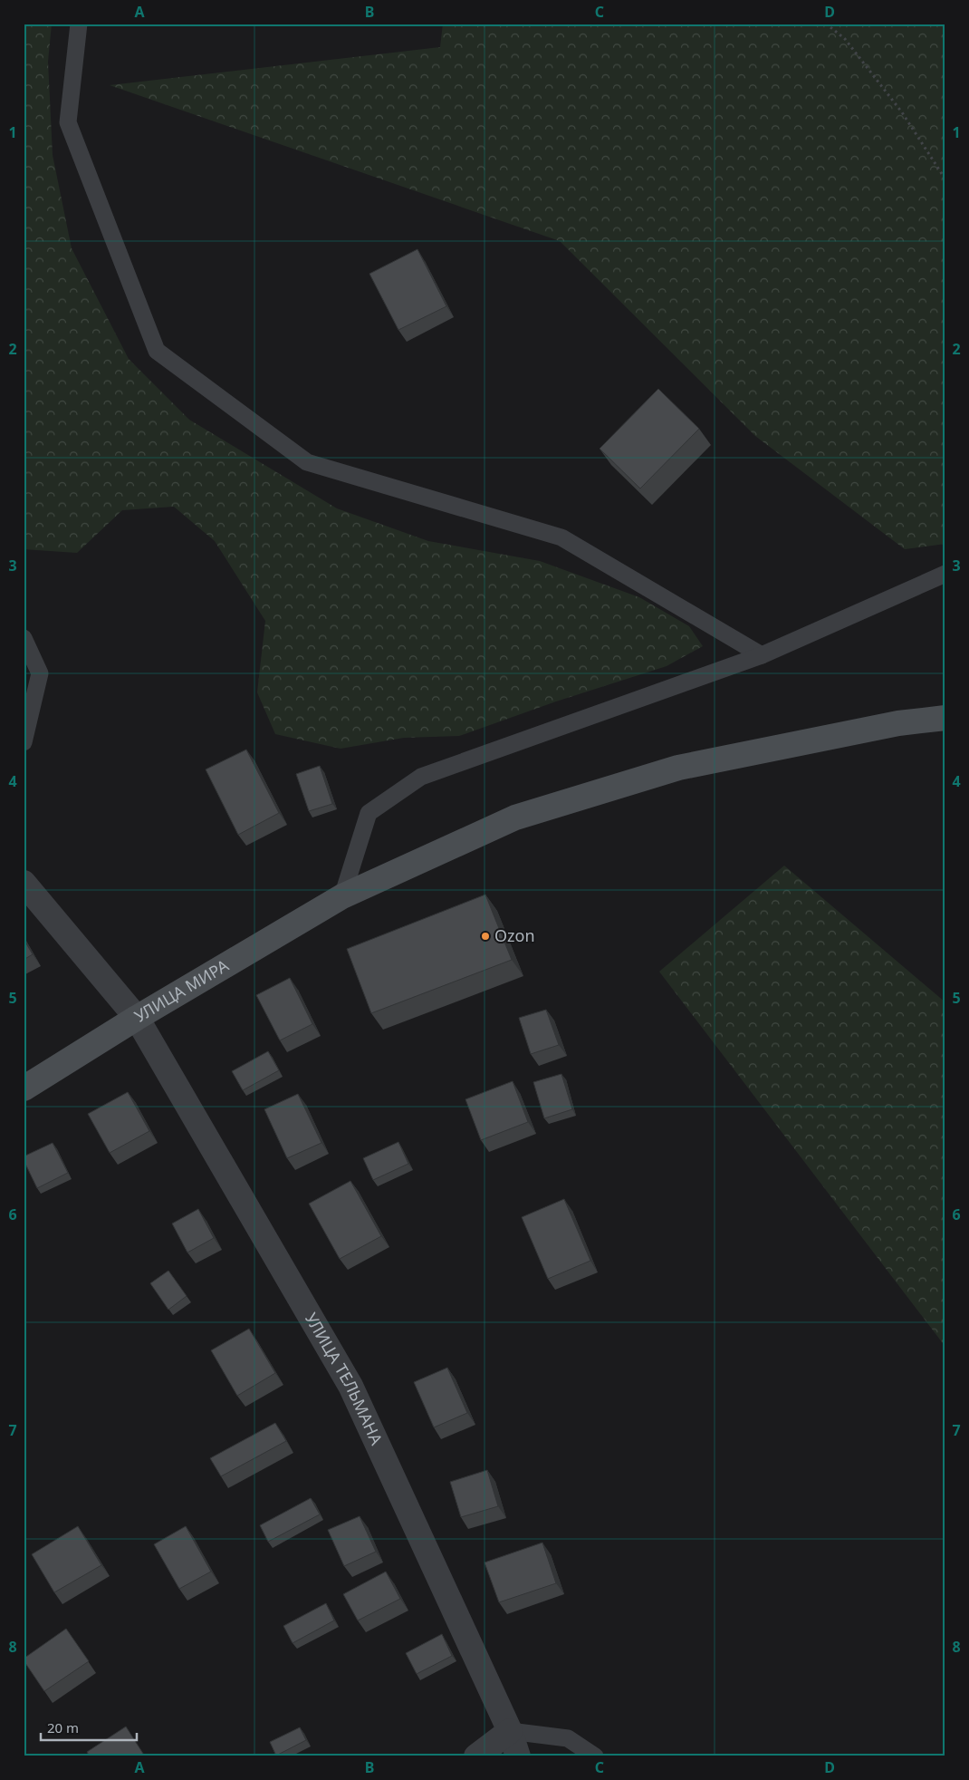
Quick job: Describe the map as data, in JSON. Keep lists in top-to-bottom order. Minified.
{"streets":{"main road":["УЛИЦА МИРА"],"street":["УЛИЦА ТЕЛЬМАНА"]},"crossings":[["УЛИЦА МИРА","УЛИЦА ТЕЛЬМАНА"]],"places":["Ozon"],"scale_bar":"20 m","grid":{"columns":["A","B","C","D"],"rows":["1","2","3","4","5","6","7","8"]}}
